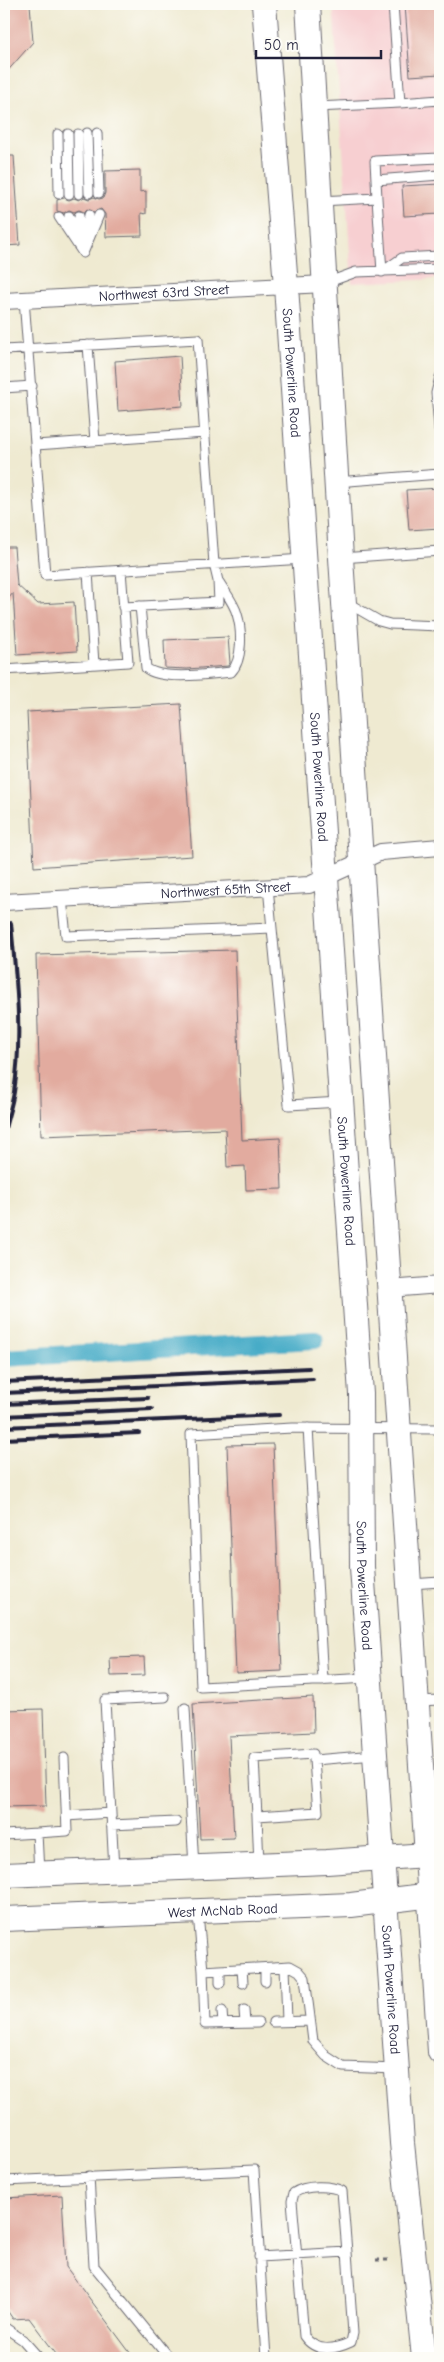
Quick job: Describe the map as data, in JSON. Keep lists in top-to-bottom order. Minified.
{"streets":{"main road":["South Powerline Road","West McNab Road"],"street":["Northwest 63rd Street","Northwest 65th Street"]},"crossings":[["Northwest 63rd Street","South Powerline Road"],["South Powerline Road","Northwest 65th Street"],["South Powerline Road","West McNab Road"]],"scale_bar":"50 m"}
